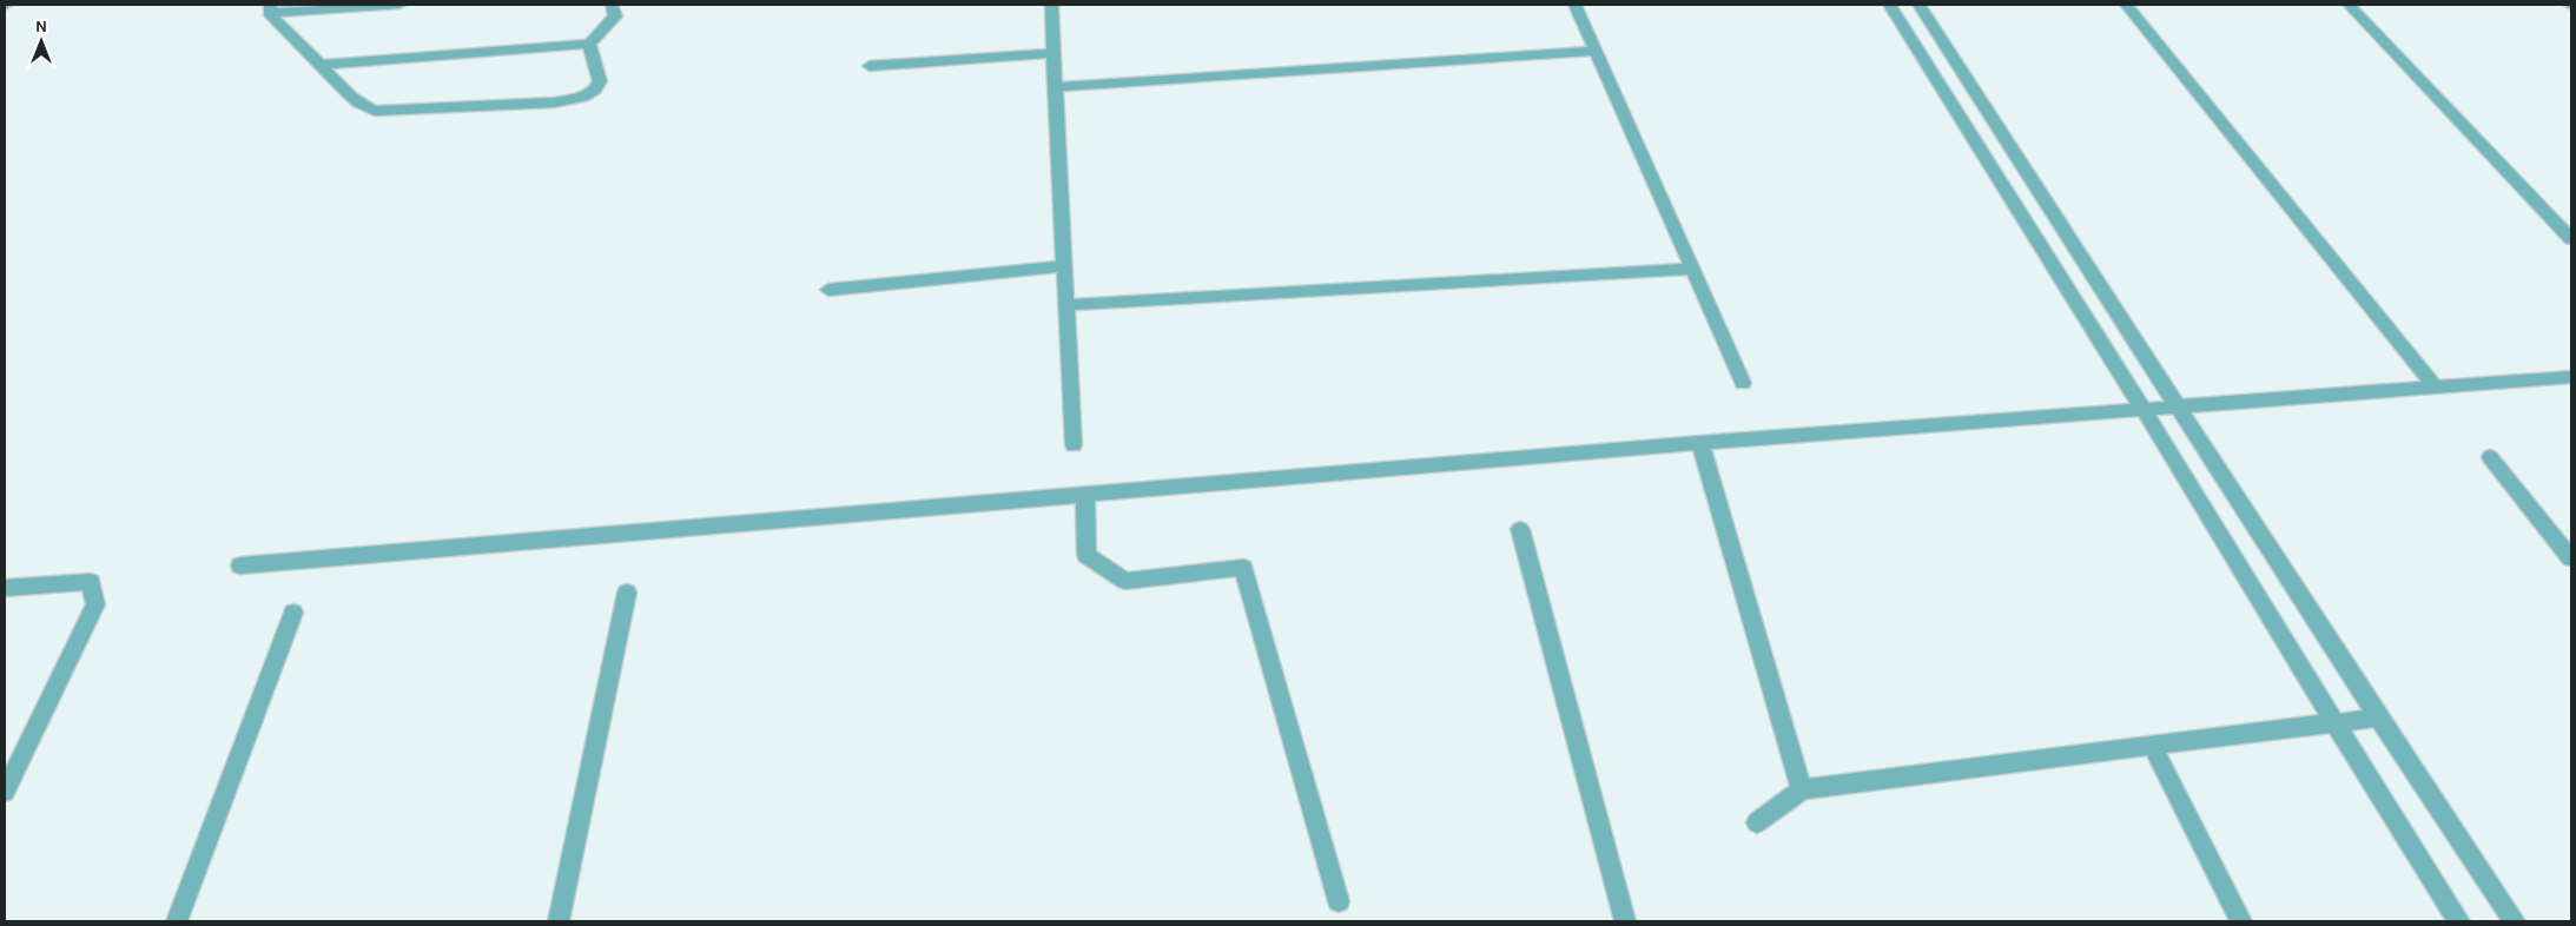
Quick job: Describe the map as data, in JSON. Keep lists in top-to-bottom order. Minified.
{"north":"top"}
